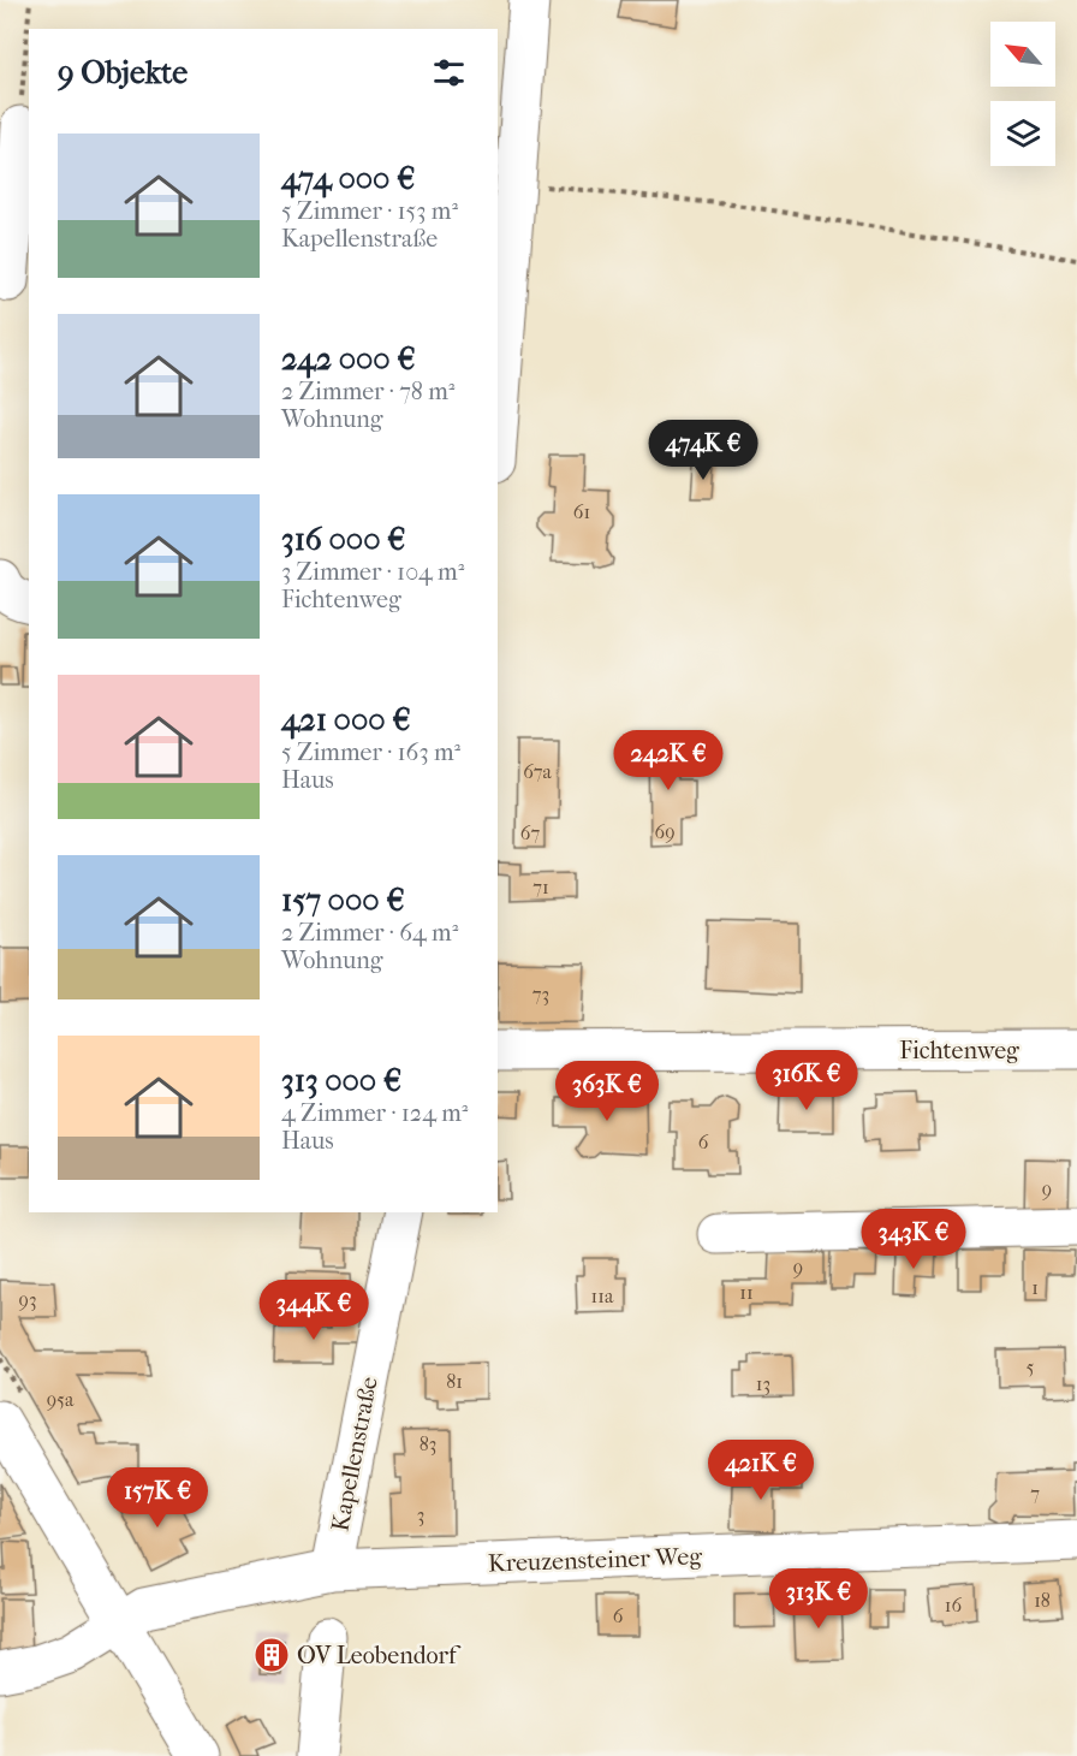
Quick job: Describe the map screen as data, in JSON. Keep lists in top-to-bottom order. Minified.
{"streets":{"street":["Fichtenweg","Kapellenstraße","Kreuzensteiner Weg"]},"crossings":[["Kapellenstraße","Kreuzensteiner Weg"]],"places":{"building":["OV Leobendorf"]},"house_numbers":["61","67a","69","67","71","73","6","9","9","1","11","11a","93","5","81","13","95a","83","7","3","18","16","6"],"north":"top left","page":{"heading":"9 Objekte","list":[{"name":"474 000 €","note":"5 Zimmer · 153 m² · Kapellenstraße"},{"name":"242 000 €","note":"2 Zimmer · 78 m² · Wohnung"},{"name":"316 000 €","note":"3 Zimmer · 104 m² · Fichtenweg"},{"name":"421 000 €","note":"5 Zimmer · 163 m² · Haus"},{"name":"157 000 €","note":"2 Zimmer · 64 m² · Wohnung"},{"name":"313 000 €","note":"4 Zimmer · 124 m² · Haus"}],"price":["474K €","242K €","316K €","363K €","343K €","344K €","421K €","157K €","313K €"]}}
